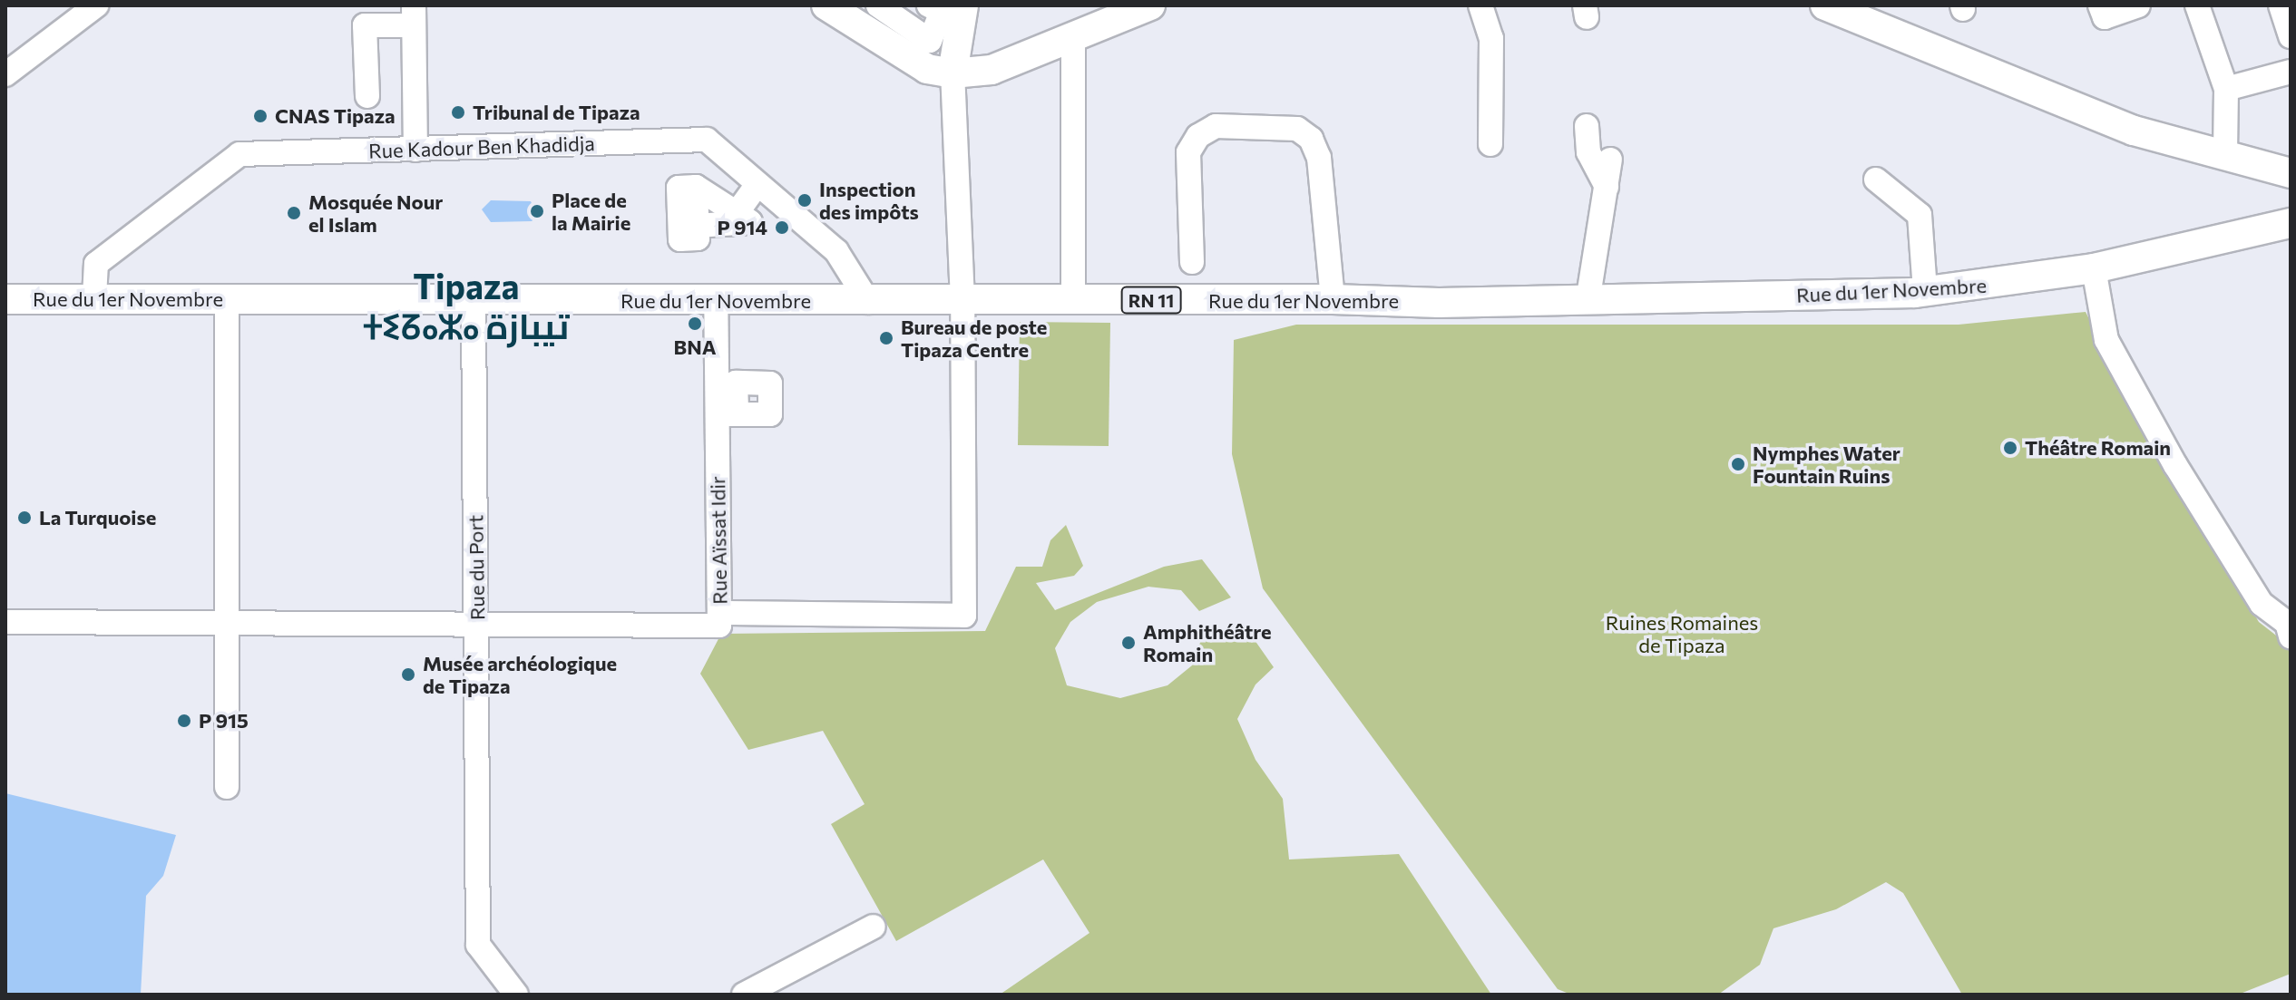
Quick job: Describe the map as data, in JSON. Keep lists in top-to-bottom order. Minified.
{"streets":{"main road":["Rue du 1er Novembre","RN 11"],"street":["Rue Kadour Ben Khadidja","Rue Aïssat Idir","Rue du Port"]},"crossings":[["Rue Kadour Ben Khadidja","Rue du 1er Novembre"],["Rue du 1er Novembre","Rue Aïssat Idir"],["Rue du 1er Novembre","Rue du Port"],["Rue Aïssat Idir","Rue du Port"]],"districts":["Tipaza ⵜⵉⵒⴰⵣⴰ تيبازة"],"parks":["Ruines Romaines de Tipaza"],"places":["Tribunal de Tipaza","CNAS Tipaza","Inspection des impôts","Place de la Mairie","Mosquée Nour el Islam","P 914","BNA","Bureau de poste Tipaza Centre","Théâtre Romain","Nymphes Water Fountain Ruins","La Turquoise","Amphithéâtre Romain","Musée archéologique de Tipaza","P 915"]}
